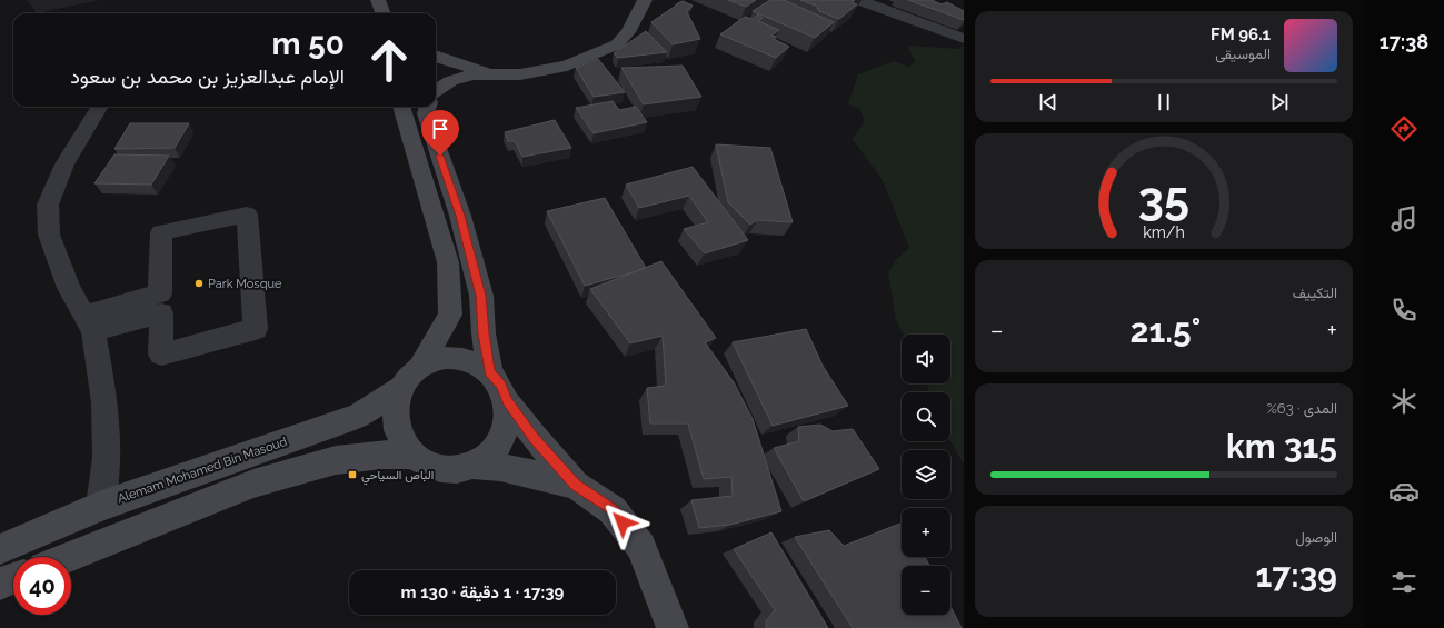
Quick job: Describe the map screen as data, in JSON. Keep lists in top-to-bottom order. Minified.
{"streets":{"street":["Alemam Mohamed Bin Masoud"]},"places":{"other":["Park Mosque"],"transit":["الباص السياحي"]},"page":{"tabs":"17:38","turn":["50 m","الإمام عبدالعزيز بن محمد بن سعود"],"song":["96.1 FM","الموسيقى"],"tile":["التكييف",["المدى · 63%","315 km"],["الوصول","17:39"]],"heat":["−","21.5°","+"],"map_buttons":["+","−"],"limit":"40","trip":"17:39 · 1 دقيقة · 130 m","gauge":["35","km/h"]}}
